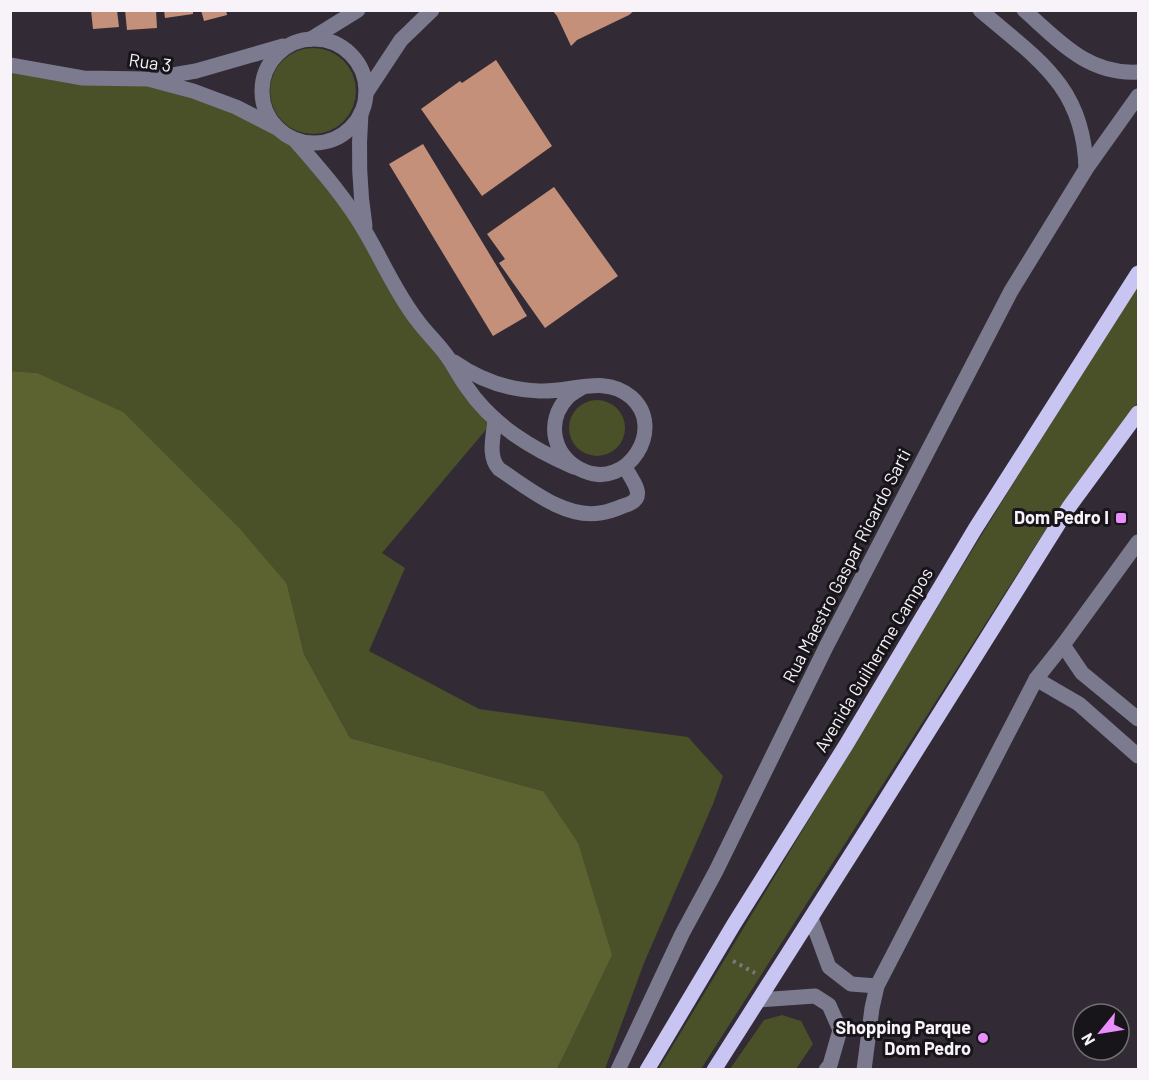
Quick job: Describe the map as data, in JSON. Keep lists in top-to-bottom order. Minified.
{"streets":{"main road":["Avenida Guilherme Campos"],"street":["Rua 3","Rua Maestro Gaspar Ricardo Sarti"]},"places":{"transit":["Dom Pedro I"],"other":["Shopping Parque Dom Pedro"]},"north":"bottom left"}
